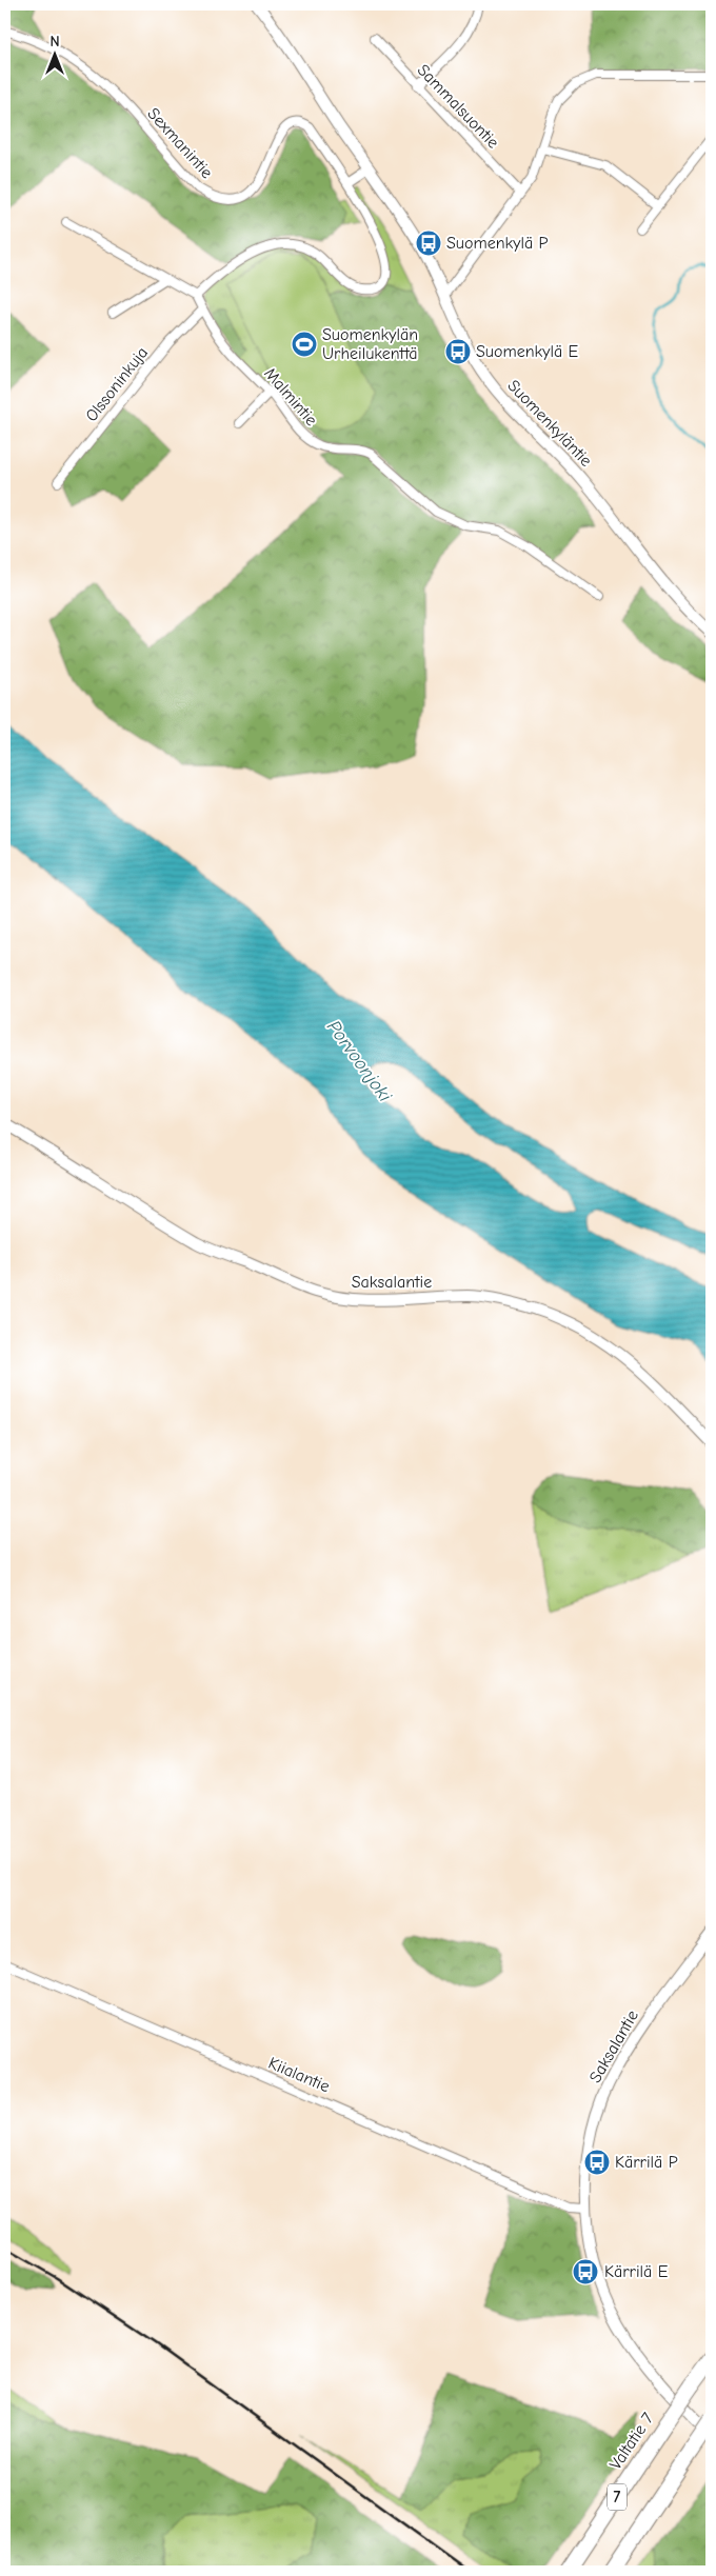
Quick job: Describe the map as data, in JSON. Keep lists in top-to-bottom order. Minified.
{"streets":{"highway":["Valtatie 7","7"],"street":["Sammalsuontie","Sexmanintie","Olssoninkuja","Malmintie","Suomenkyläntie","Saksalantie","Kiialantie"]},"crossings":[["Olssoninkuja","Malmintie"],["Saksalantie","Kiialantie"]],"water":["Porvoonjoki"],"places":{"bus stop":["Suomenkylä P","Suomenkylä E","Kärrilä P","Kärrilä E"],"sports":["Suomenkylän Urheilukenttä"]},"north":"top"}
